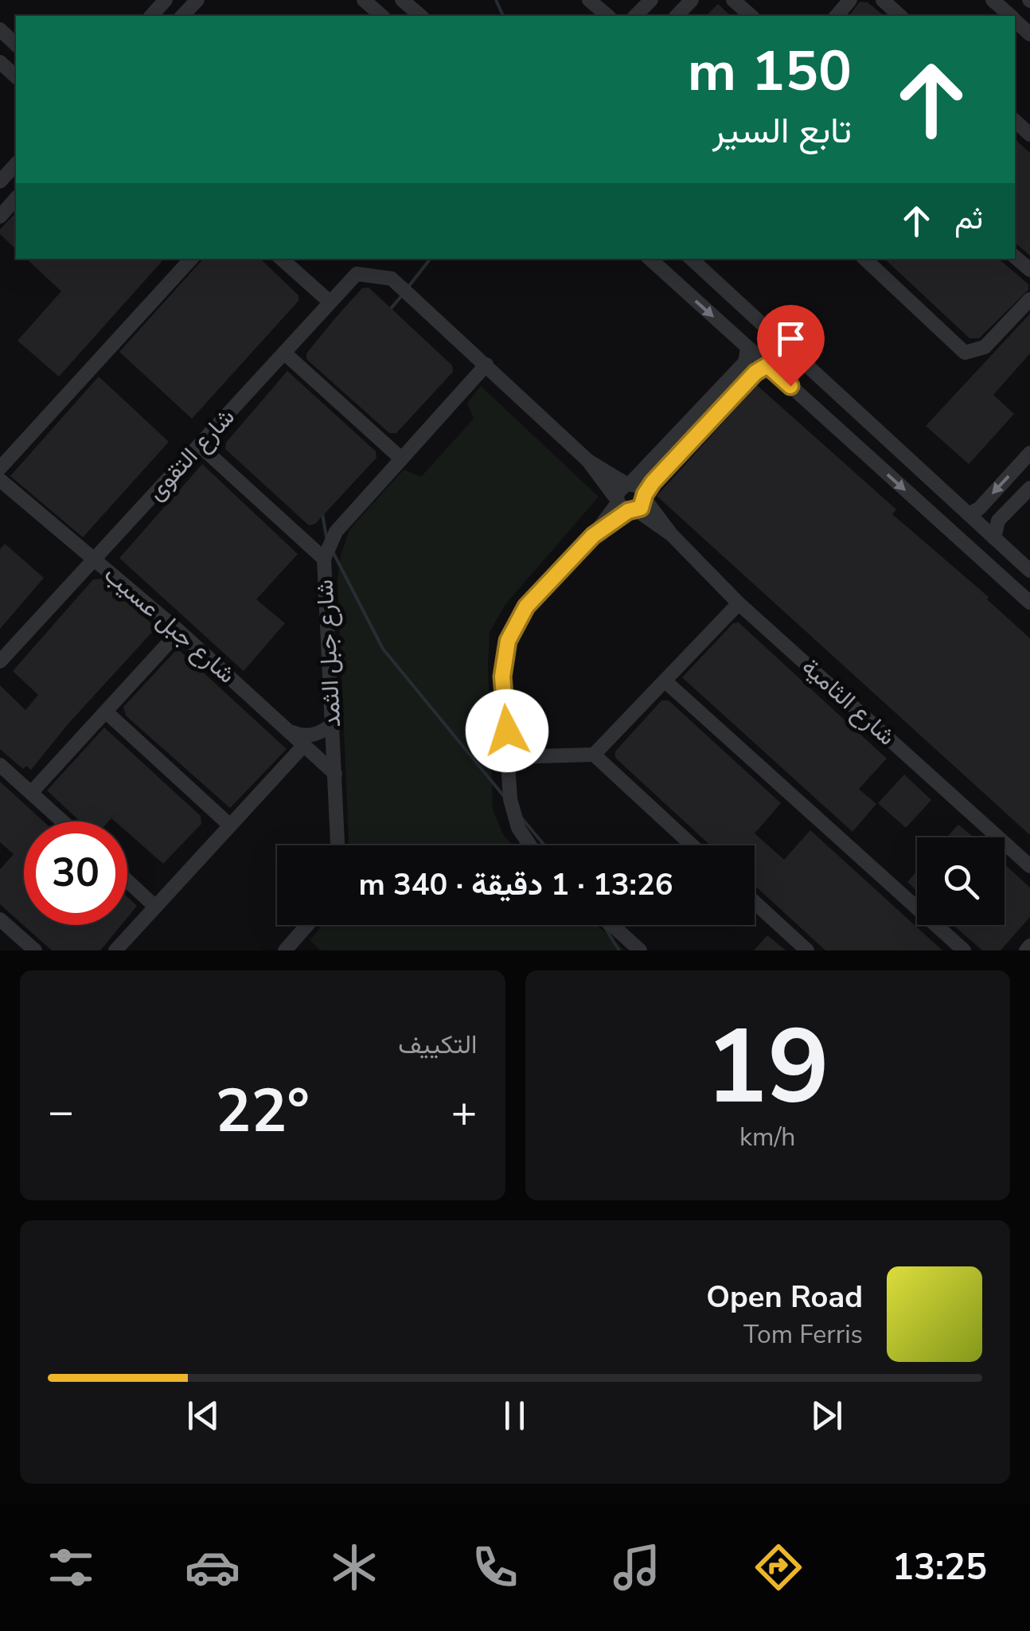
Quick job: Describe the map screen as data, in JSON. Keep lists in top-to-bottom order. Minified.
{"streets":{"street":["شارع التقوى","شارع جبل عسيب","شارع جبل الثمد","شارع الثامية"]},"crossings":[["شارع التقوى","شارع جبل عسيب"],["شارع التقوى","شارع جبل الثمد"],["شارع جبل عسيب","شارع جبل الثمد"]],"page":{"turn":["150 m","تابع السير"],"then":"ثم","limit":"30","trip":"13:26 · 1 دقيقة · 340 m","tile":[["19","km/h"],"التكييف"],"heat":["−","22°","+"],"song":["Open Road","Tom Ferris"],"tabs":"13:25"}}
